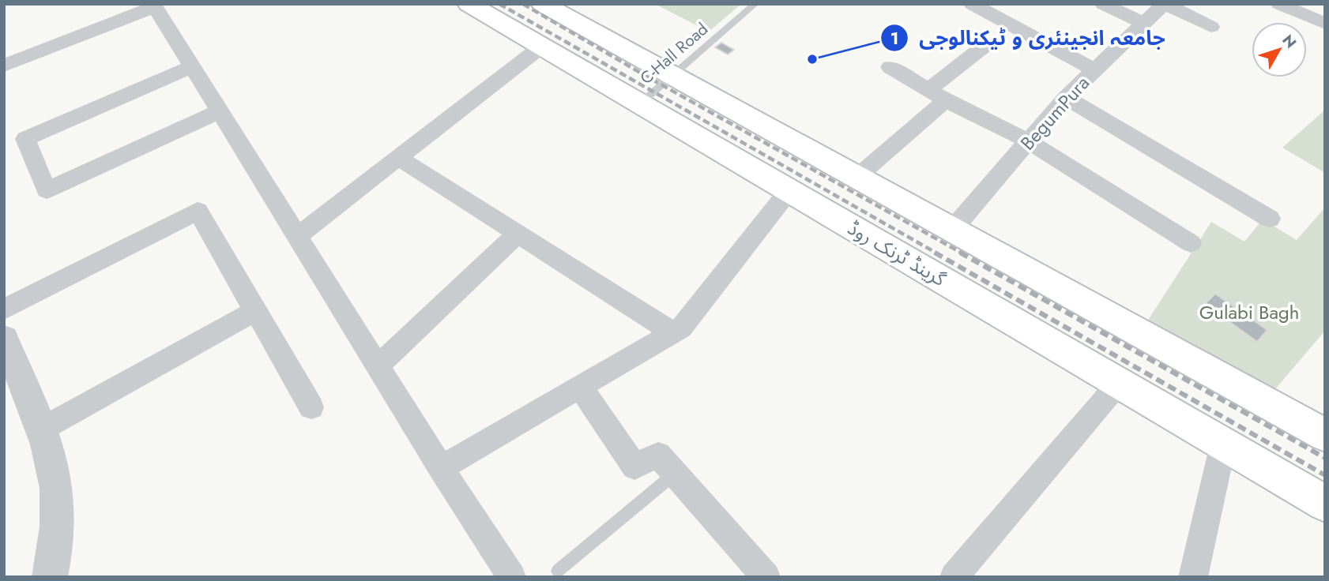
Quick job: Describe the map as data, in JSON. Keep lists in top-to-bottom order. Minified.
{"streets":{"main road":["گرینڈ ٹرنک روڈ"],"street":["BegumPura"],"lane":["C-Hall Road"]},"crossings":[["C-Hall Road","گرینڈ ٹرنک روڈ"]],"parks":["Gulabi Bagh"],"places":["جامعہ انجینئری و ٹیکنالوجی"],"north":"top right"}
